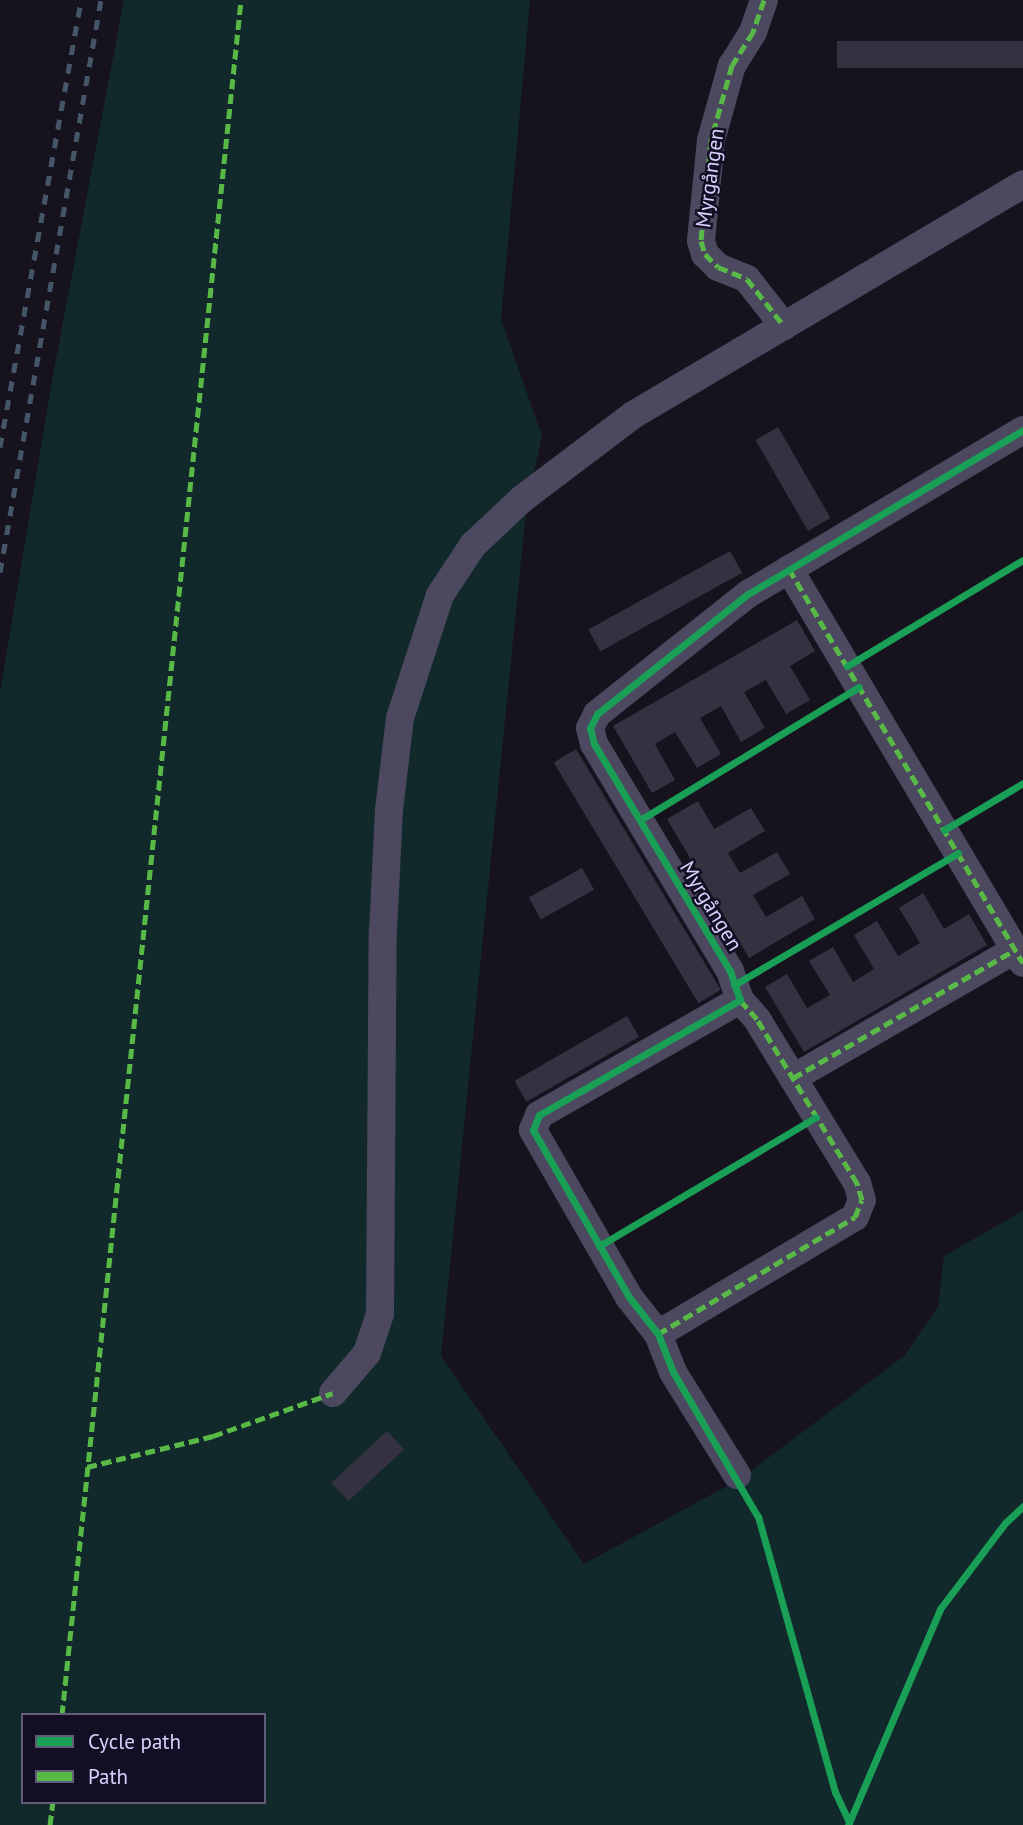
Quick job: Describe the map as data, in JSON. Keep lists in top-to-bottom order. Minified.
{"streets":{"street":["Myrgången"]},"legend":["Cycle path","Path"]}
